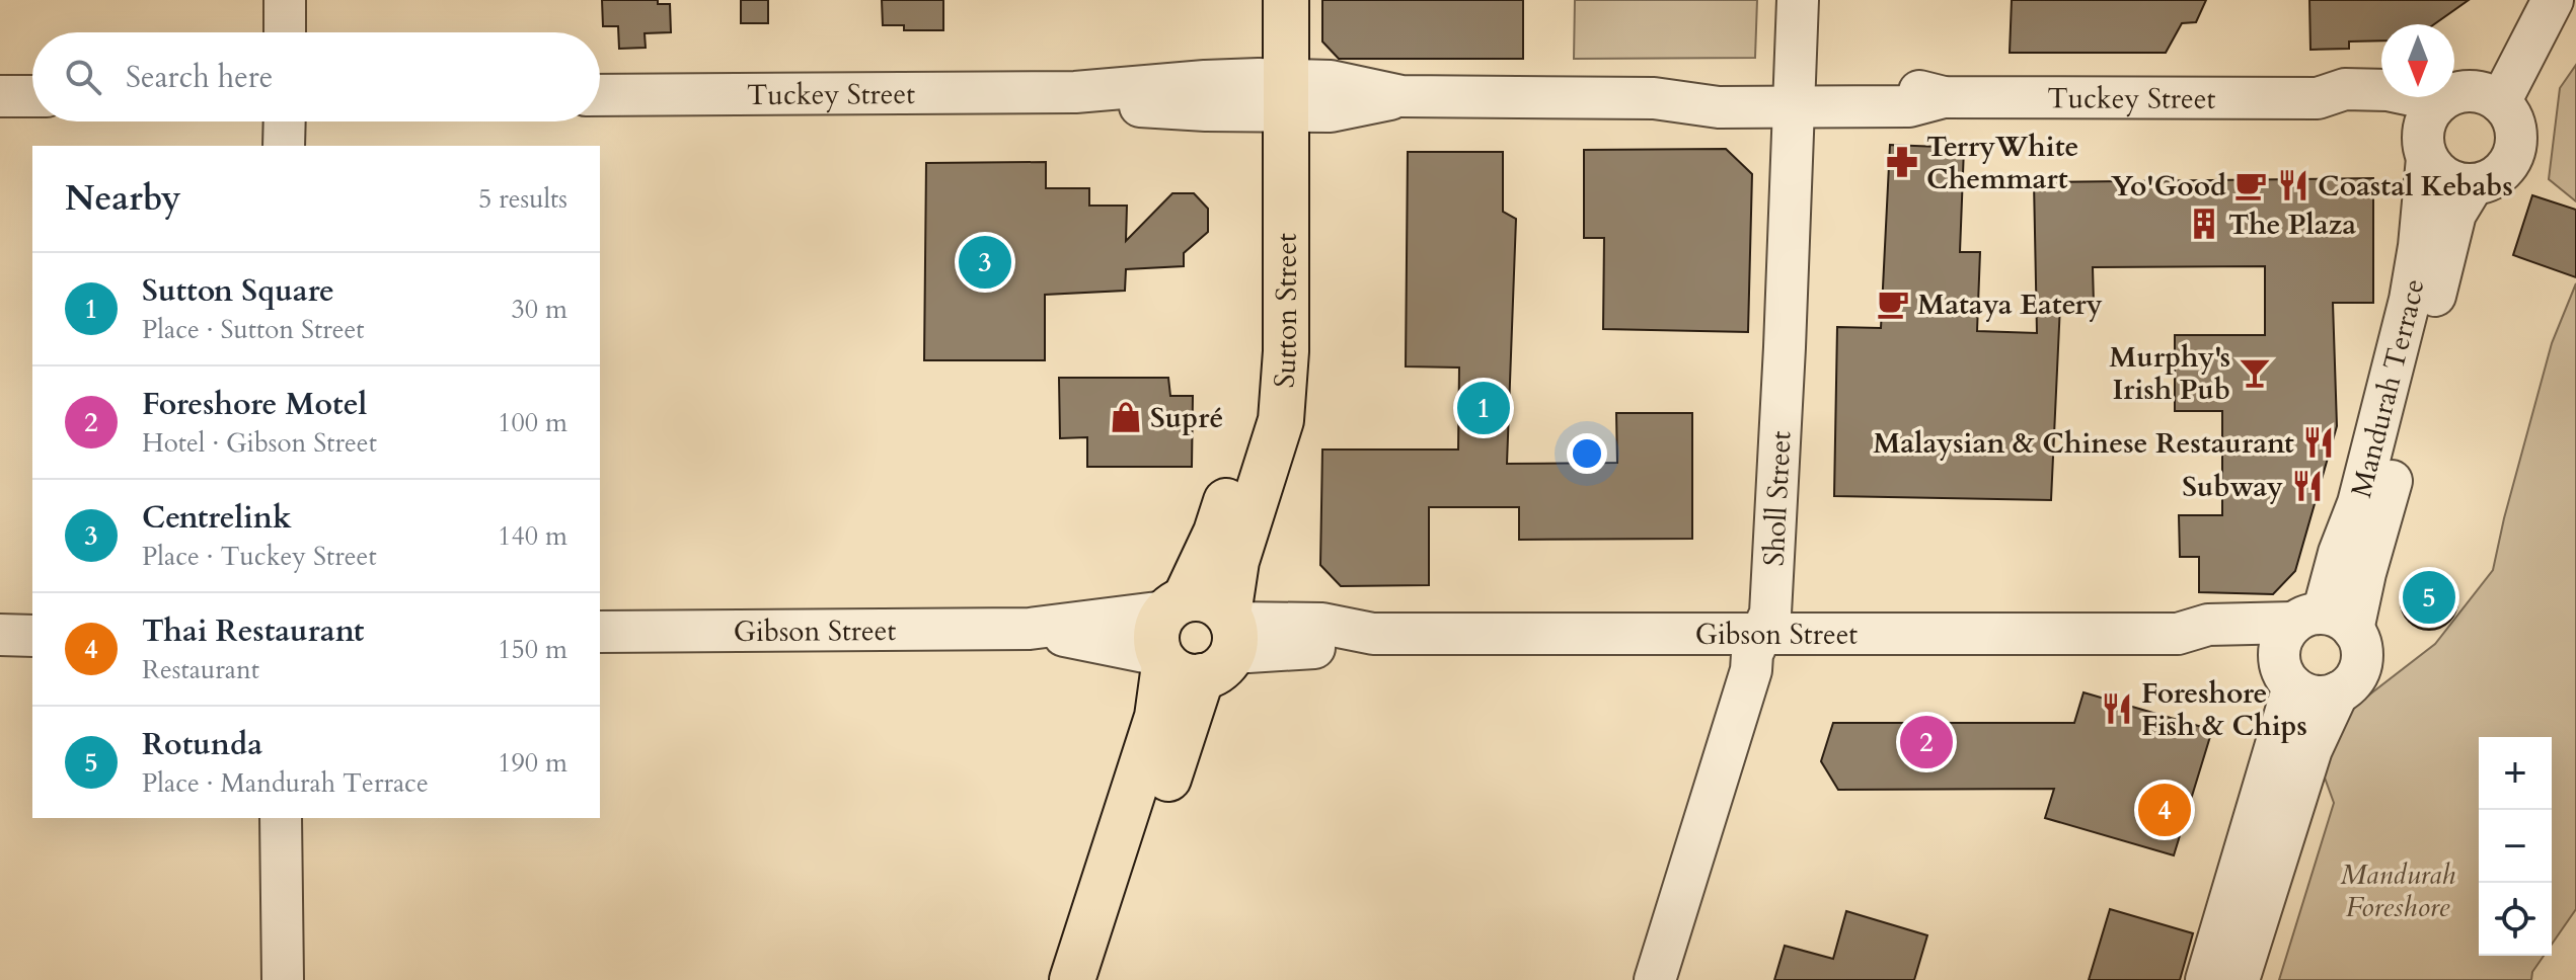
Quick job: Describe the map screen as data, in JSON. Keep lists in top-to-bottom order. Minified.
{"streets":{"main road":["Sutton Street"],"street":["Tuckey Street","Mandurah Terrace","Sholl Street","Gibson Street"]},"crossings":[["Tuckey Street","Sutton Street"],["Tuckey Street","Mandurah Terrace"],["Tuckey Street","Sholl Street"],["Sutton Street","Gibson Street"],["Mandurah Terrace","Gibson Street"],["Sholl Street","Gibson Street"]],"parks":["Mandurah Foreshore"],"places":{"pharmacy":["TerryWhite Chemmart"],"cafe":["Yo'Good","Mataya Eatery"],"restaurant":["Coastal Kebabs","Malaysian & Chinese Restaurant","Subway","Foreshore Fish & Chips"],"building":["The Plaza"],"bar":["Murphy's Irish Pub"],"shop":["Supré"]},"north":"bottom","page":{"search":"Search here","heading":["Nearby","5 results"],"pins":["3","1","5","2","4"],"list":[{"mark":"1","name":"Sutton Square","note":"Place · Sutton Street","value":"30 m"},{"mark":"2","name":"Foreshore Motel","note":"Hotel · Gibson Street","value":"100 m"},{"mark":"3","name":"Centrelink","note":"Place · Tuckey Street","value":"140 m"},{"mark":"4","name":"Thai Restaurant","note":"Restaurant","value":"150 m"},{"mark":"5","name":"Rotunda","note":"Place · Mandurah Terrace","value":"190 m"}],"map_buttons":["+","−"]}}
